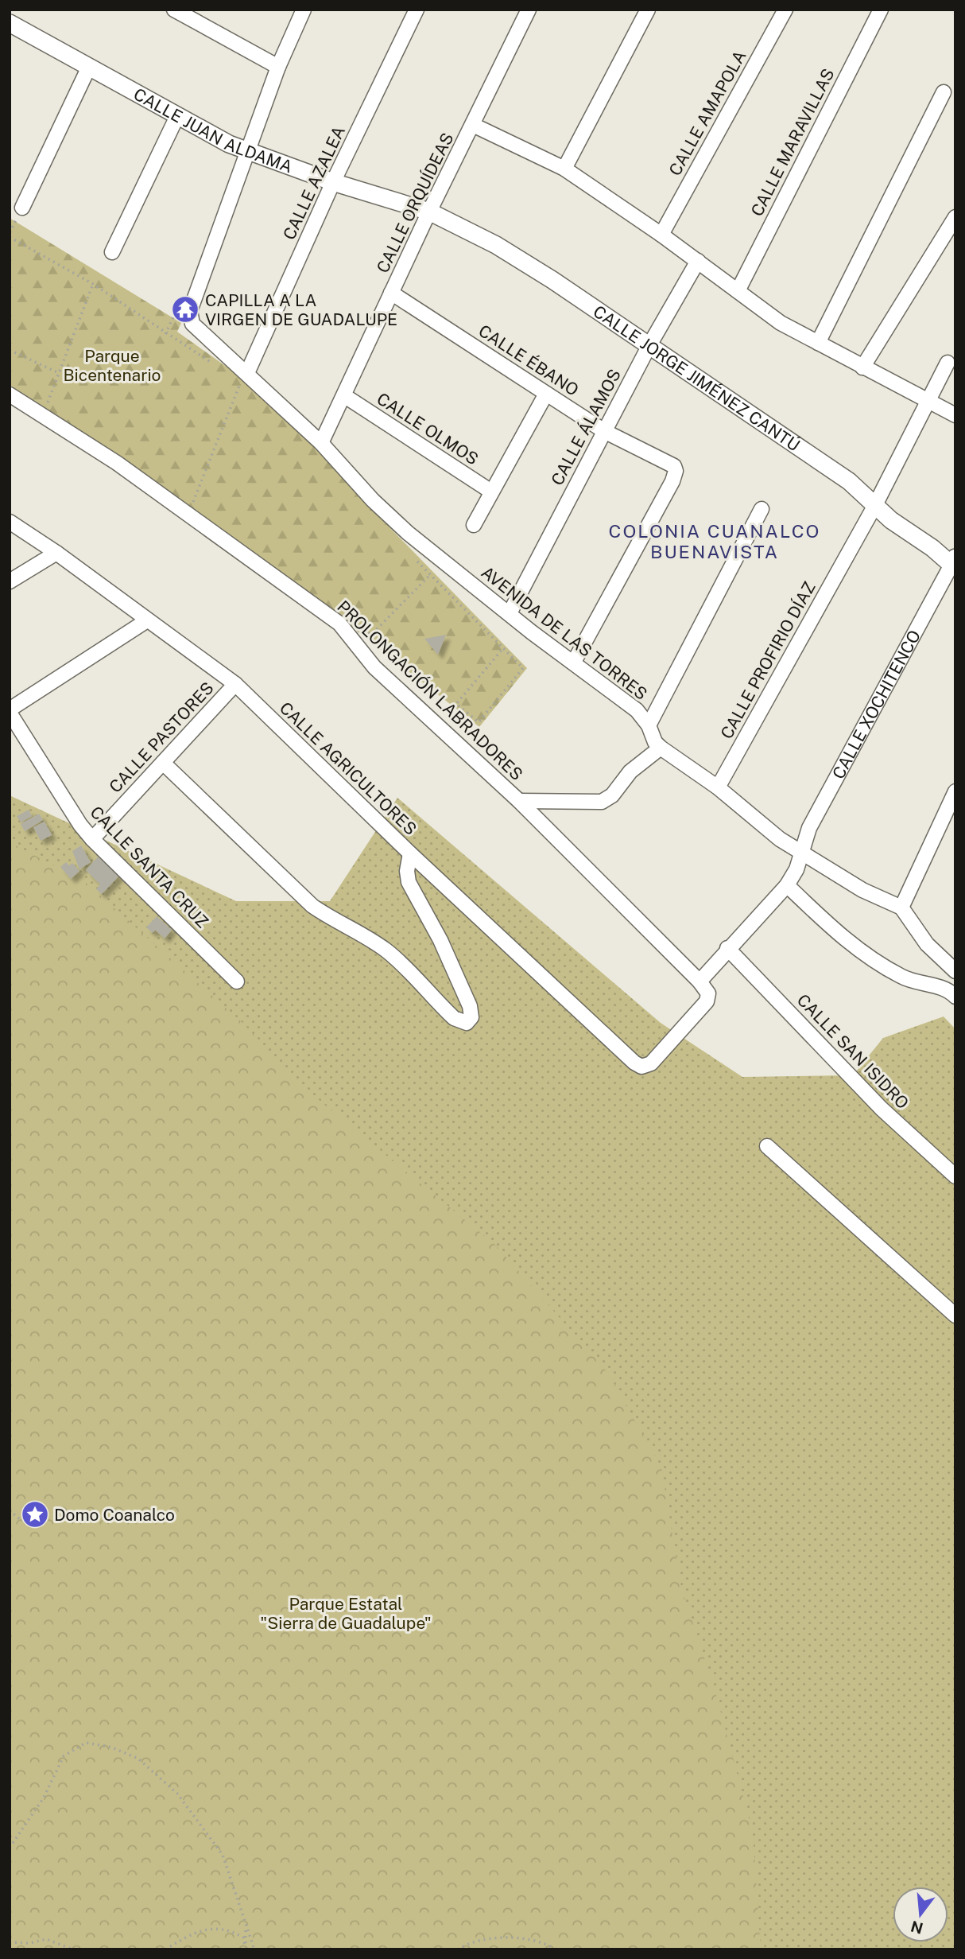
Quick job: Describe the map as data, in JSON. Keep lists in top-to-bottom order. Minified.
{"streets":{"street":["CALLE AMAPOLA","CALLE JUAN ALDAMA","CALLE MARAVILLAS","CALLE AZALEA","CALLE ORQUÍDEAS","CALLE ÉBANO","CALLE JORGE JIMÉNEZ CANTÚ","CALLE ÁLAMOS","CALLE OLMOS","AVENIDA DE LAS TORRES","CALLE PROFIRIO DÍAZ","PROLONGACIÓN LABRADORES","CALLE XOCHITENCO","CALLE PASTORES","CALLE AGRICULTORES","CALLE SANTA CRUZ","CALLE SAN ISIDRO"]},"crossings":[["CALLE JUAN ALDAMA","CALLE AZALEA"],["CALLE JUAN ALDAMA","CALLE ORQUÍDEAS"],["CALLE JUAN ALDAMA","CALLE JORGE JIMÉNEZ CANTÚ"],["CALLE JUAN ALDAMA","AVENIDA DE LAS TORRES"],["CALLE AZALEA","AVENIDA DE LAS TORRES"],["CALLE ORQUÍDEAS","CALLE ÉBANO"],["CALLE ORQUÍDEAS","CALLE JORGE JIMÉNEZ CANTÚ"],["CALLE ORQUÍDEAS","CALLE OLMOS"],["CALLE ORQUÍDEAS","AVENIDA DE LAS TORRES"],["CALLE ÉBANO","CALLE ÁLAMOS"],["CALLE ÉBANO","AVENIDA DE LAS TORRES"],["CALLE JORGE JIMÉNEZ CANTÚ","CALLE ÁLAMOS"],["CALLE JORGE JIMÉNEZ CANTÚ","CALLE PROFIRIO DÍAZ"],["CALLE JORGE JIMÉNEZ CANTÚ","CALLE XOCHITENCO"],["CALLE ÁLAMOS","AVENIDA DE LAS TORRES"],["AVENIDA DE LAS TORRES","CALLE PROFIRIO DÍAZ"],["AVENIDA DE LAS TORRES","CALLE XOCHITENCO"],["PROLONGACIÓN LABRADORES","CALLE XOCHITENCO"],["PROLONGACIÓN LABRADORES","CALLE AGRICULTORES"],["CALLE XOCHITENCO","CALLE SAN ISIDRO"],["CALLE PASTORES","CALLE AGRICULTORES"],["CALLE PASTORES","CALLE SANTA CRUZ"]],"districts":["COLONIA CUANALCO BUENAVISTA"],"parks":["Parque Bicentenario","Parque Estatal \"Sierra de Guadalupe\""],"places":{"temple":["CAPILLA A LA VIRGEN DE GUADALUPE"],"place":["Domo Coanalco"]},"north":"bottom"}
